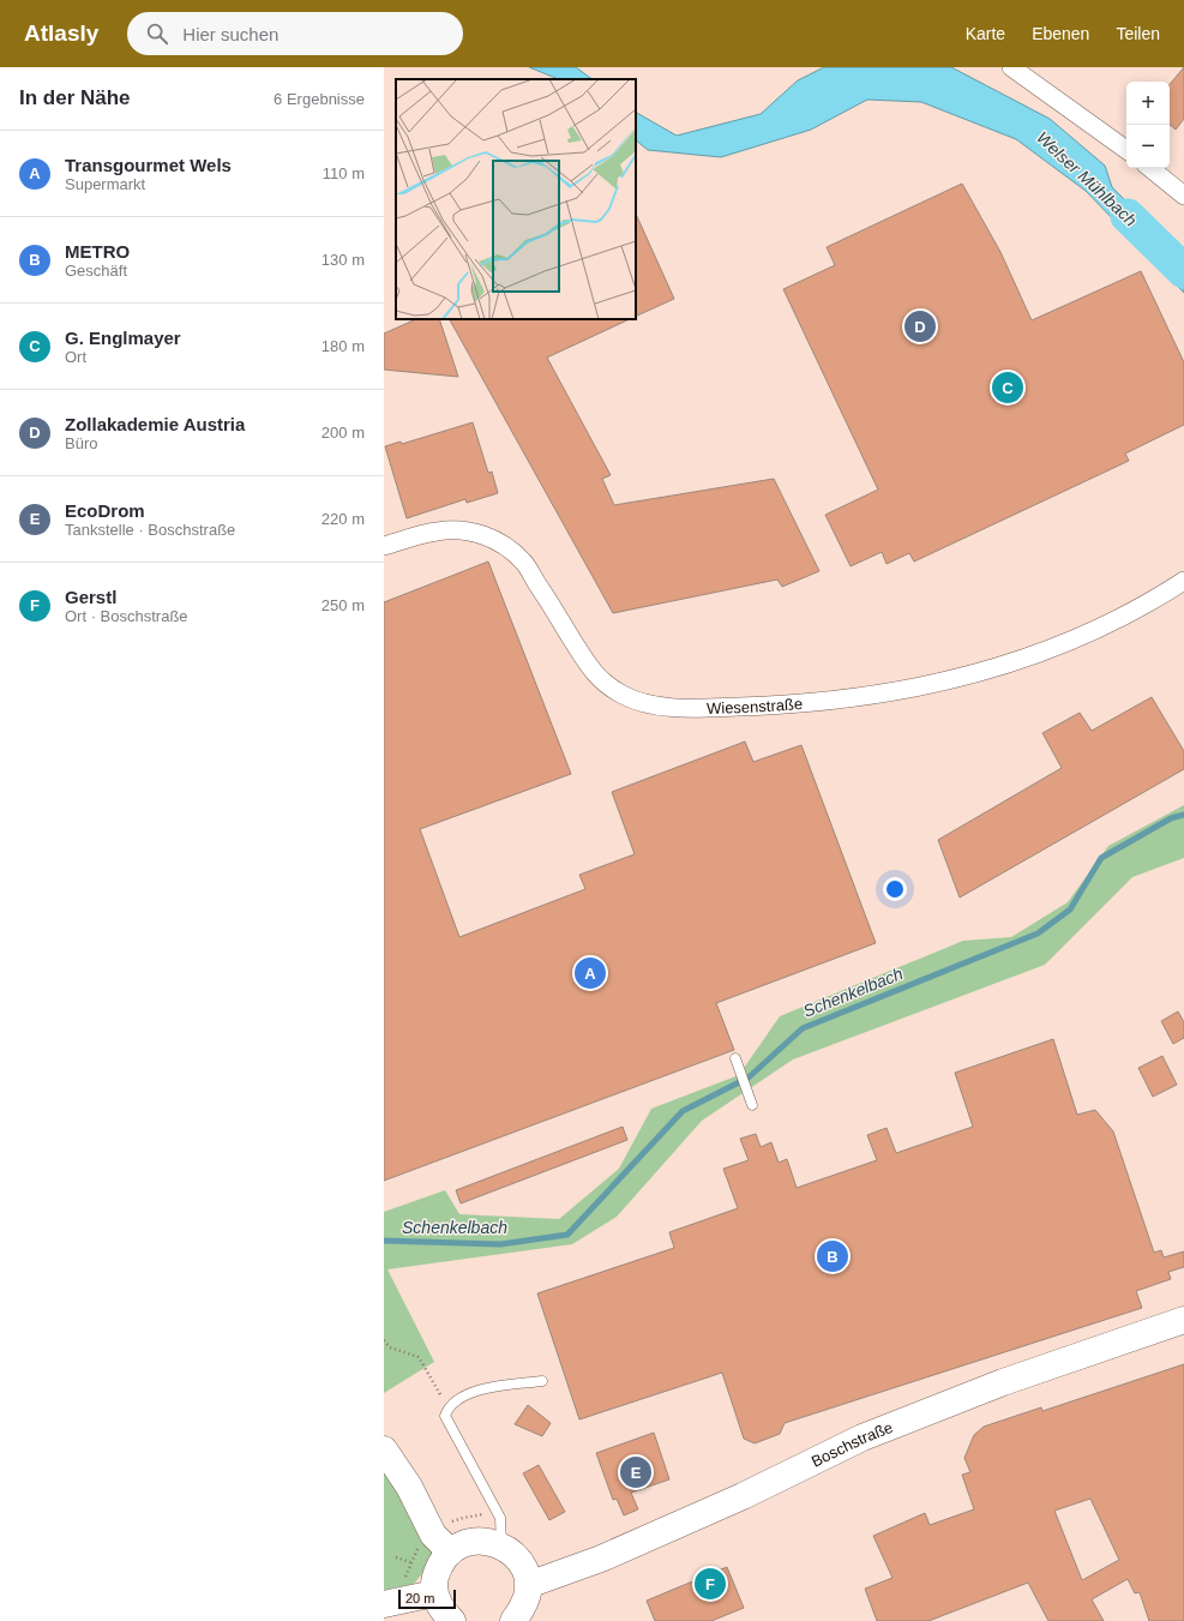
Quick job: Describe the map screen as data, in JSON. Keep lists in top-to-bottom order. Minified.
{"streets":{"main road":["Boschstraße"],"street":["Wiesenstraße"]},"water":["Welser Mühlbach","Schenkelbach"],"scale_bar":"20 m","page":{"header":"Atlasly","search":"Hier suchen","nav":["Karte","Ebenen","Teilen"],"heading":["In der Nähe","6 Ergebnisse"],"map_buttons":["+","−"],"list":[{"mark":"A","name":"Transgourmet Wels","note":"Supermarkt","value":"110 m"},{"mark":"B","name":"METRO","note":"Geschäft","value":"130 m"},{"mark":"C","name":"G. Englmayer","note":"Ort","value":"180 m"},{"mark":"D","name":"Zollakademie Austria","note":"Büro","value":"200 m"},{"mark":"E","name":"EcoDrom","note":"Tankstelle · Boschstraße","value":"220 m"},{"mark":"F","name":"Gerstl","note":"Ort · Boschstraße","value":"250 m"}],"pins":["D","C","A","B","E","F"],"scale":"20 m"}}
